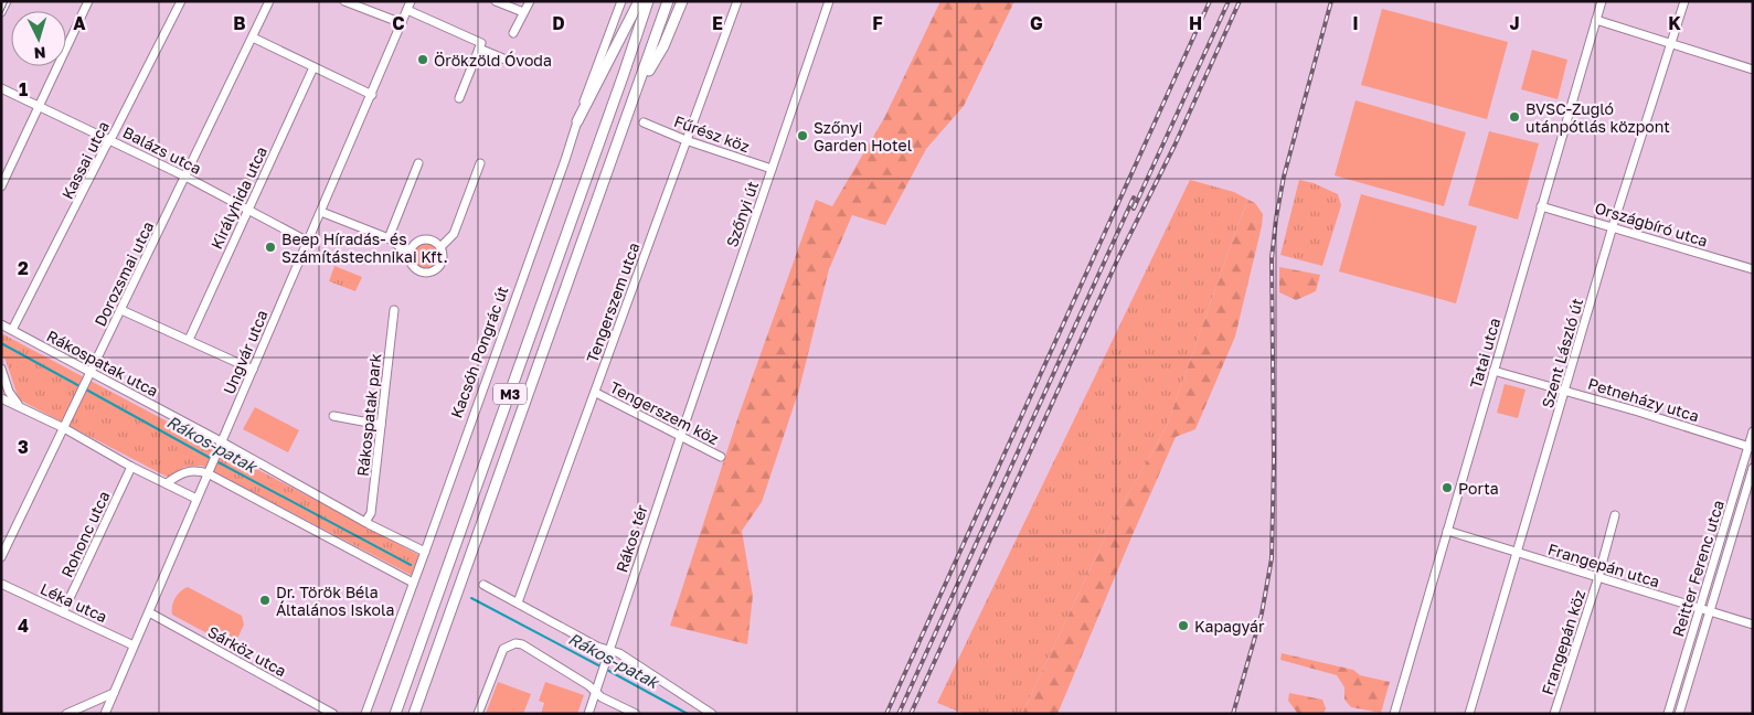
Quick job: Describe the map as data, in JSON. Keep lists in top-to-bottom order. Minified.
{"streets":{"main road":["M3"],"street":["Fűrész köz","Balázs utca","Kassai utca","Királyhida utca","Szőnyi út","Országbíró utca","Dorozsmai utca","Tengerszem utca","Ungvár utca","Kacsóh Pongrác út","Tatai utca","Szent László út","Rákospatak utca","Petneházy utca","Tengerszem köz","Rákospatak park","Rohonc utca","Rákos tér","Frangepán utca","Reitter Ferenc utca","Léka utca","Frangepán köz","Sárköz utca"]},"crossings":[["Fűrész köz","Szőnyi út"],["Fűrész köz","Tengerszem utca"],["Balázs utca","Kassai utca"],["Balázs utca","Királyhida utca"],["Balázs utca","Dorozsmai utca"],["Balázs utca","Ungvár utca"],["Kassai utca","Rákospatak utca"],["Szőnyi út","Tengerszem köz"],["Szőnyi út","Rákos tér"],["Országbíró utca","Tatai utca"],["Országbíró utca","Szent László út"],["Dorozsmai utca","Rákospatak utca"],["Tengerszem utca","Tengerszem köz"],["Ungvár utca","Rákospatak utca"],["Ungvár utca","Léka utca"],["Ungvár utca","Sárköz utca"],["Kacsóh Pongrác út","Rákospatak utca"],["Tatai utca","Petneházy utca"],["Tatai utca","Frangepán utca"],["Szent László út","Petneházy utca"],["Szent László út","Frangepán utca"],["Rákospatak utca","Rákospatak park"],["Petneházy utca","Reitter Ferenc utca"],["Tengerszem köz","Rákos tér"],["Rohonc utca","Léka utca"],["Frangepán utca","Reitter Ferenc utca"],["Frangepán utca","Frangepán köz"]],"water":["Rákos-patak"],"places":["Örökzöld Óvoda","BVSC-Zugló utánpótlás központ","Szőnyi Garden Hotel","Beep Híradás- és Számítástechnikai Kft.","Porta","Dr. Török Béla Általános Iskola","Kapagyár"],"north":"bottom","grid":{"columns":["A","B","C","D","E","F","G","H","I","J","K"],"rows":["1","2","3","4"]}}
